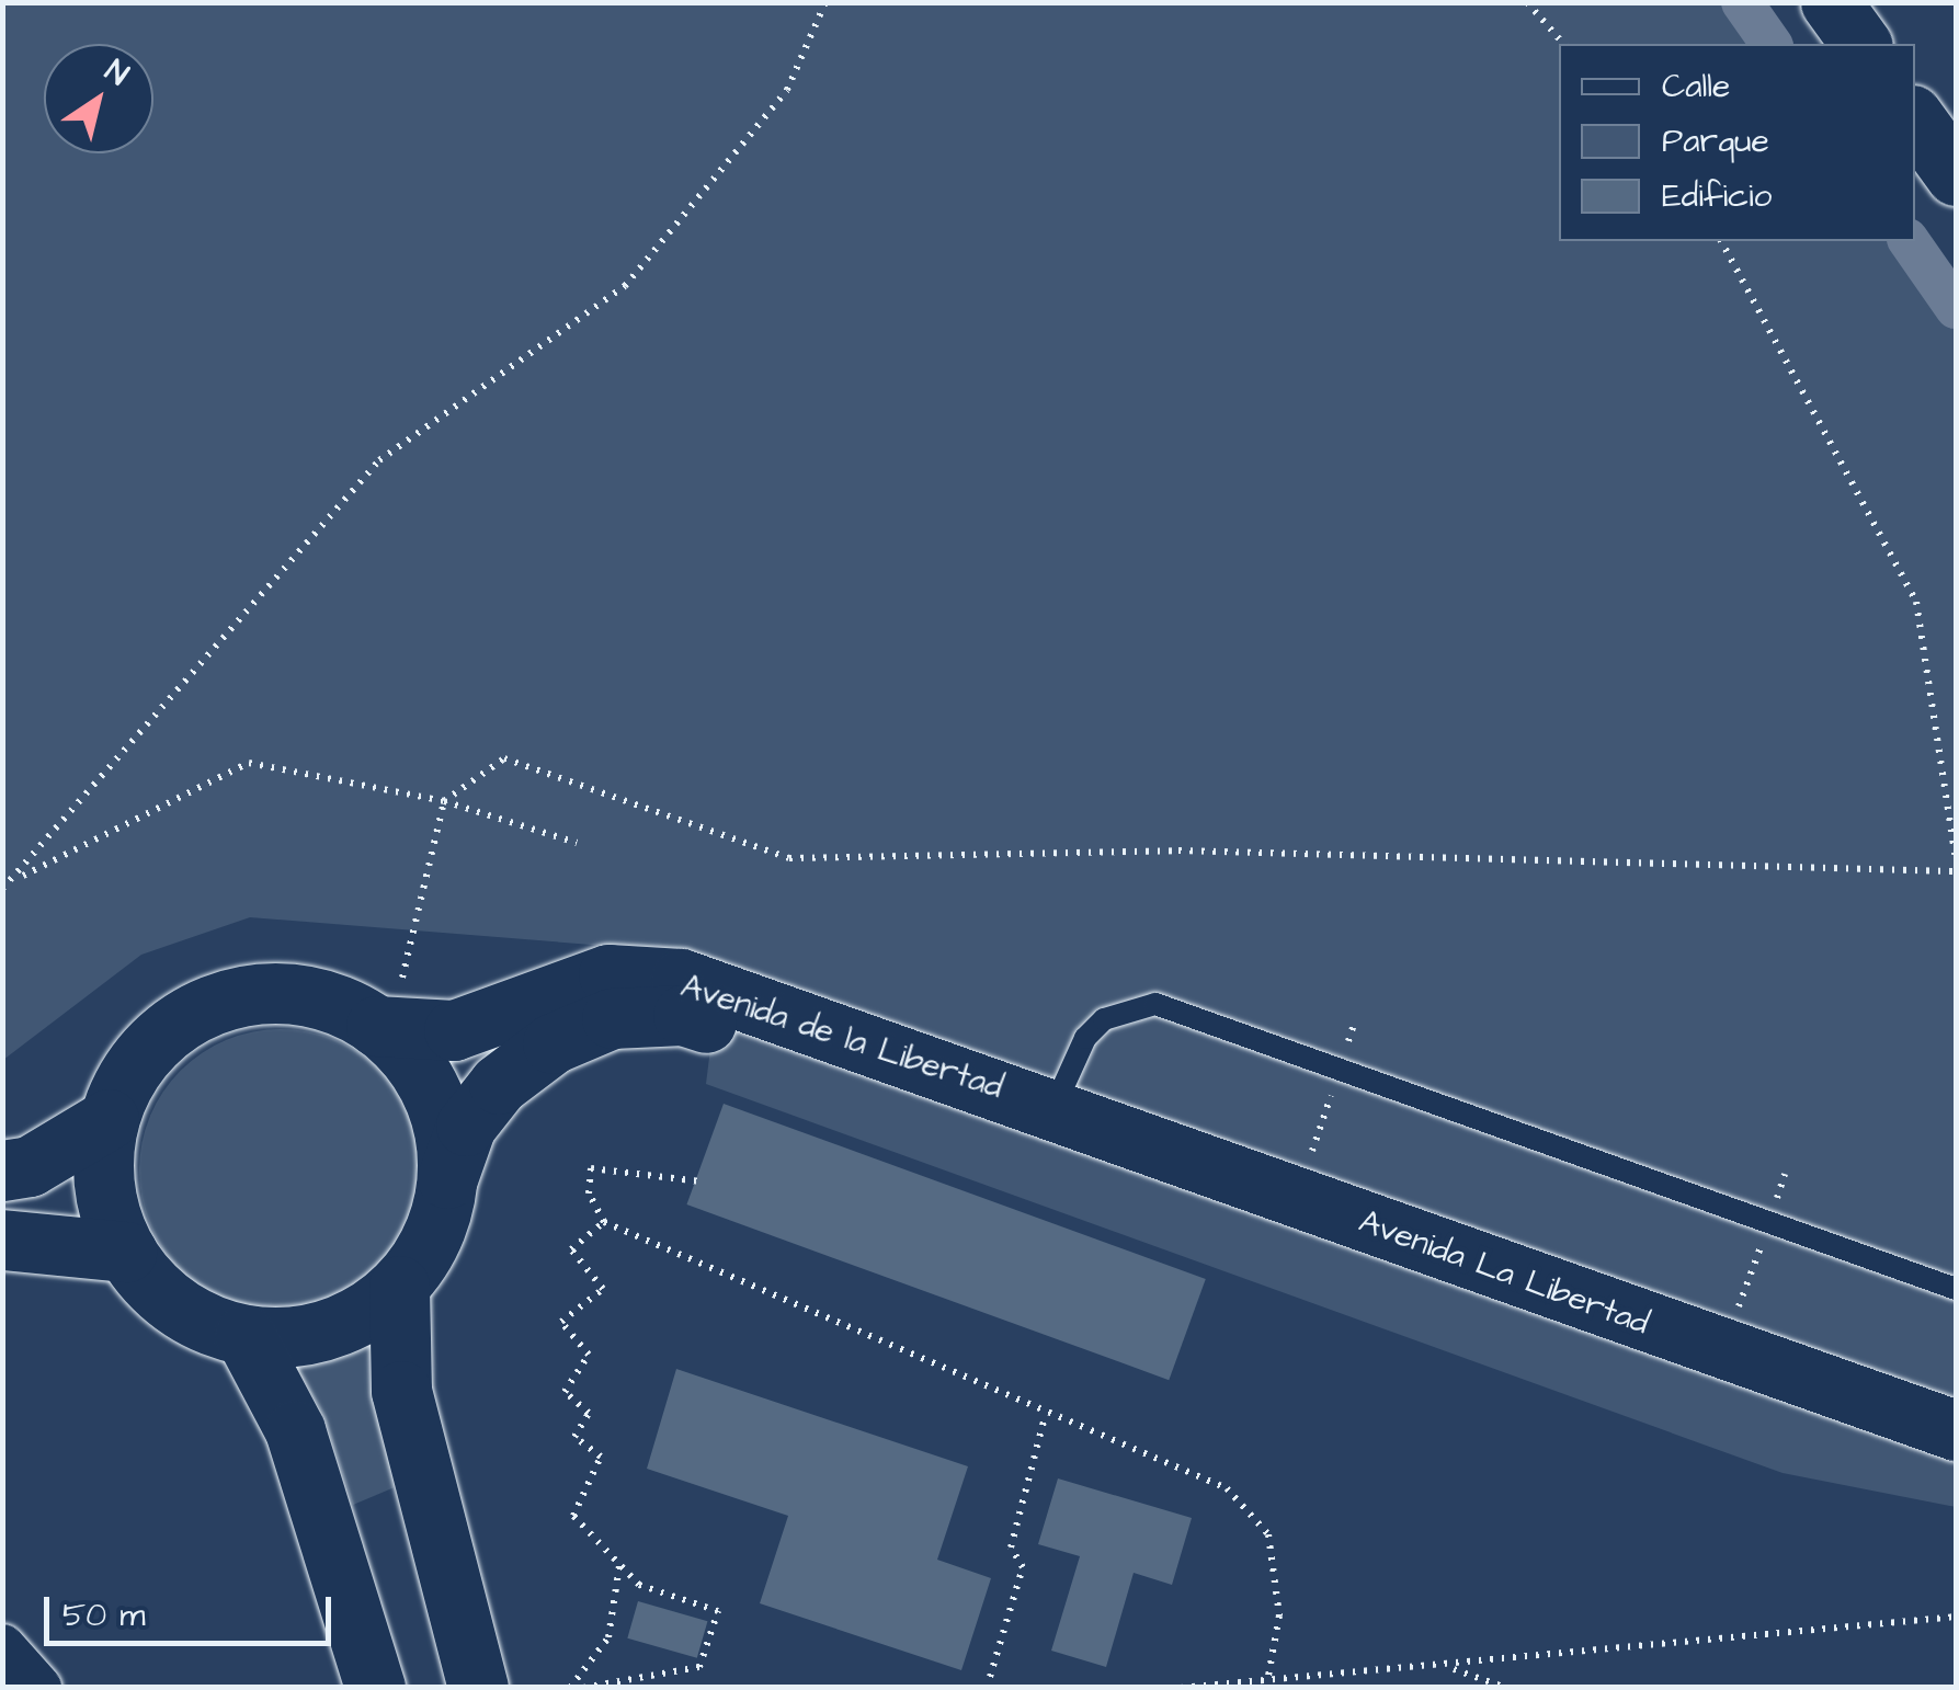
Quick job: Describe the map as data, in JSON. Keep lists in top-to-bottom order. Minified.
{"streets":{"street":["Avenida de la Libertad","Avenida La Libertad"]},"crossings":[["Avenida de la Libertad","Avenida La Libertad"]],"legend":["Calle","Parque","Edificio"],"scale_bar":"50 m","north":"top right"}
